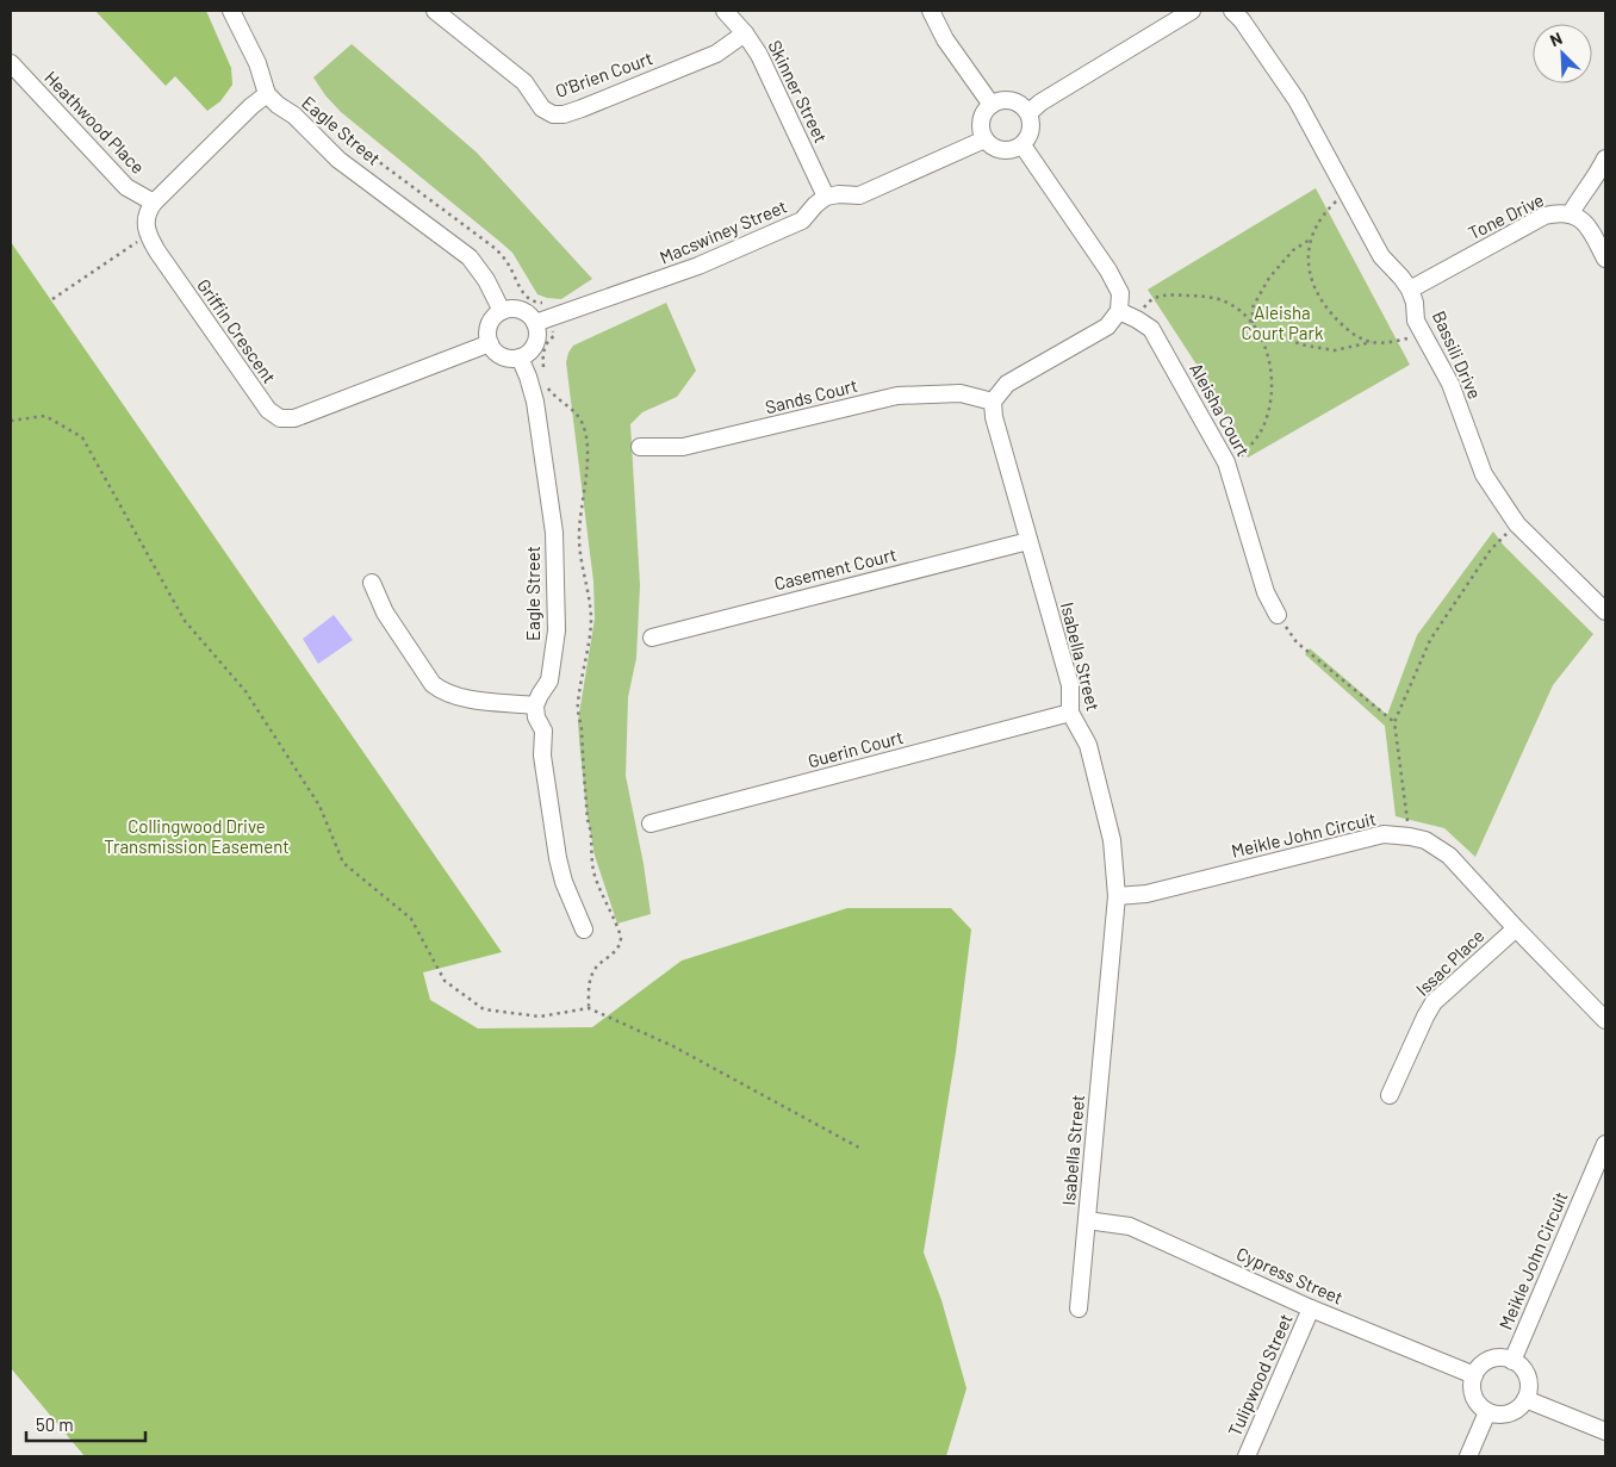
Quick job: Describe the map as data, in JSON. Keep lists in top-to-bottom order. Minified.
{"streets":{"street":["O'Brien Court","Skinner Street","Heathwood Place","Eagle Street","Tone Drive","Macswiney Street","Griffin Crescent","Bassili Drive","Sands Court","Aleisha Court","Casement Court","Isabella Street","Guerin Court","Meikle John Circuit","Issac Place","Cypress Street","Tulipwood Street"]},"crossings":[["O'Brien Court","Skinner Street"],["Skinner Street","Macswiney Street"],["Eagle Street","Macswiney Street"],["Eagle Street","Griffin Crescent"],["Tone Drive","Bassili Drive"],["Macswiney Street","Griffin Crescent"],["Sands Court","Isabella Street"],["Casement Court","Isabella Street"],["Isabella Street","Guerin Court"],["Isabella Street","Meikle John Circuit"],["Isabella Street","Cypress Street"],["Meikle John Circuit","Issac Place"],["Meikle John Circuit","Cypress Street"],["Cypress Street","Tulipwood Street"]],"parks":["Aleisha Court Park","Collingwood Drive Transmission Easement"],"scale_bar":"50 m","north":"top left"}
